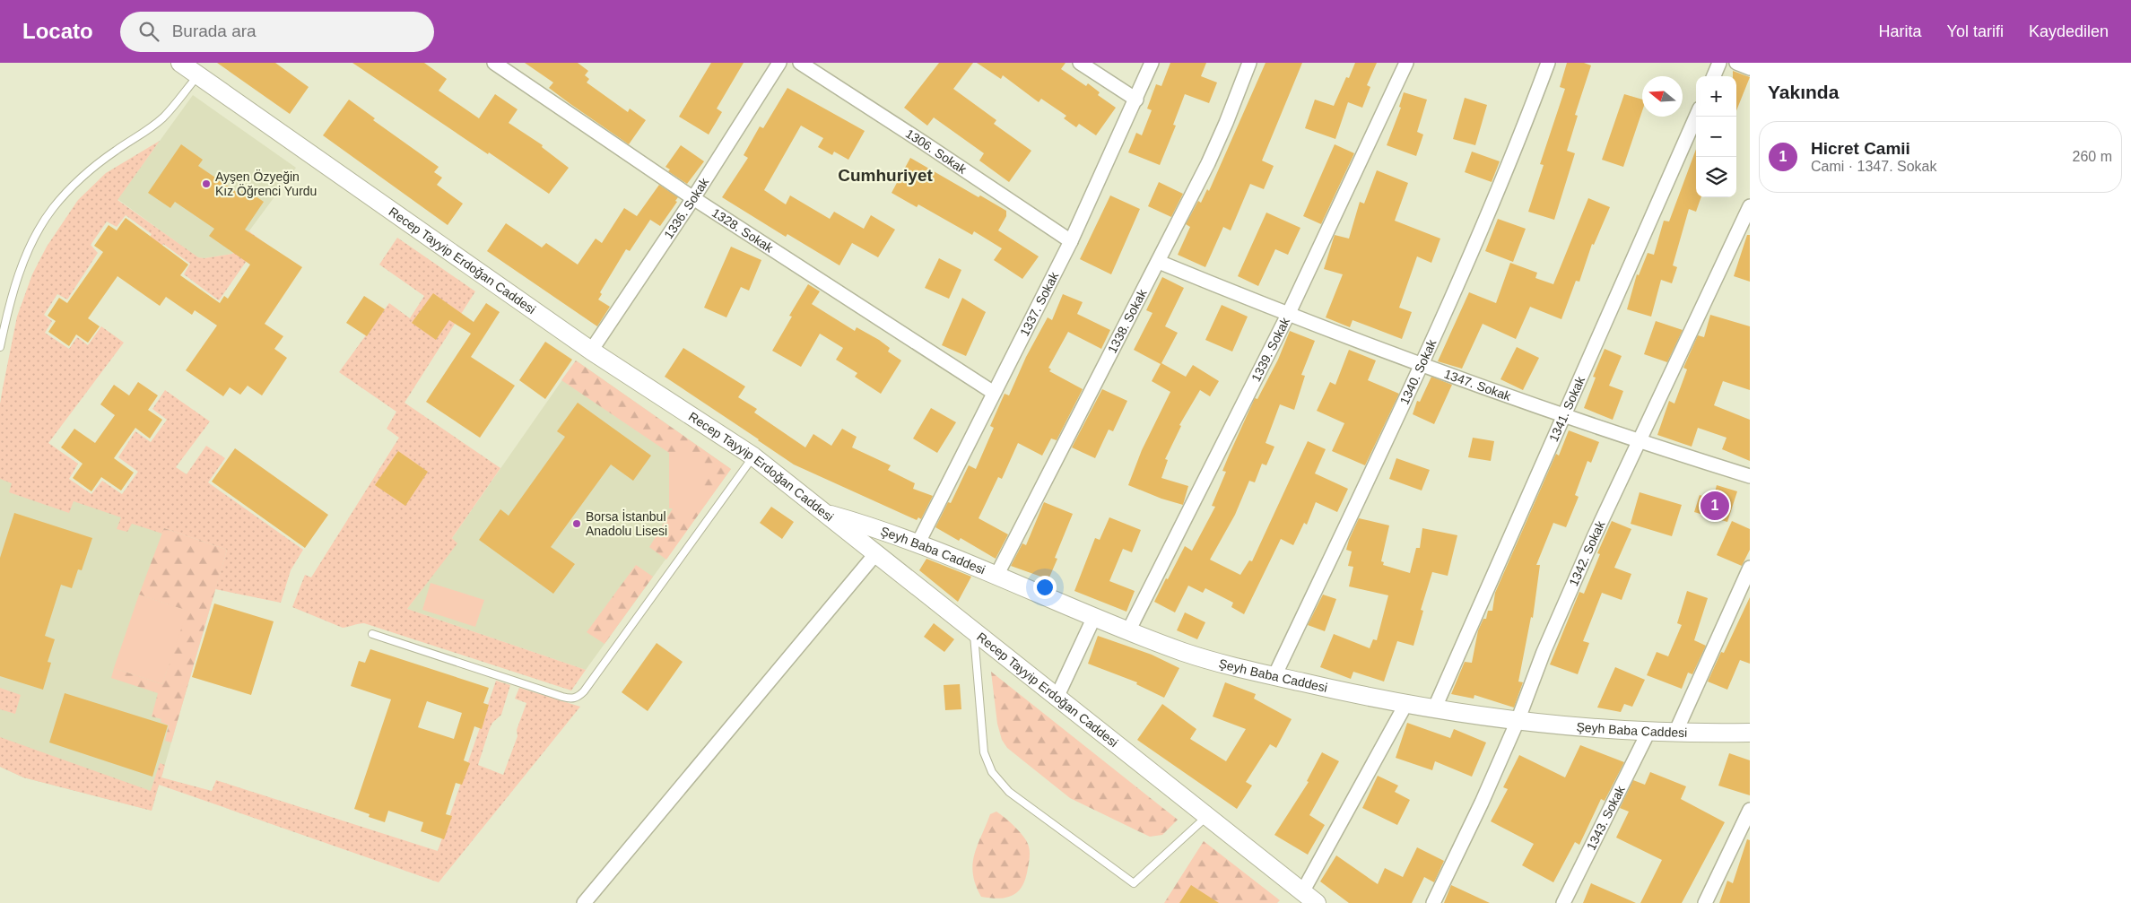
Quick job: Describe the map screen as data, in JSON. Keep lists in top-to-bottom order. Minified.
{"streets":{"street":["1306. Sokak","1336. Sokak","1328. Sokak","Recep Tayyip Erdoğan Caddesi","1337. Sokak","1338. Sokak","1339. Sokak","1340. Sokak","1347. Sokak","1341. Sokak","Şeyh Baba Caddesi","1342. Sokak","1343. Sokak"]},"crossings":[["1306. Sokak","1337. Sokak"],["1336. Sokak","1328. Sokak"],["1336. Sokak","Recep Tayyip Erdoğan Caddesi"],["1328. Sokak","1337. Sokak"],["Recep Tayyip Erdoğan Caddesi","Şeyh Baba Caddesi"],["1337. Sokak","Şeyh Baba Caddesi"],["1338. Sokak","1347. Sokak"],["1338. Sokak","Şeyh Baba Caddesi"],["1339. Sokak","1347. Sokak"],["1339. Sokak","Şeyh Baba Caddesi"],["1340. Sokak","1347. Sokak"],["1340. Sokak","Şeyh Baba Caddesi"],["1347. Sokak","1341. Sokak"],["1347. Sokak","1342. Sokak"],["1341. Sokak","Şeyh Baba Caddesi"],["Şeyh Baba Caddesi","1342. Sokak"],["Şeyh Baba Caddesi","1343. Sokak"]],"districts":["Cumhuriyet"],"places":["Ayşen Özyeğin Kız Öğrenci Yurdu","Borsa İstanbul Anadolu Lisesi"],"north":"left","page":{"header":"Locato","search":"Burada ara","nav":["Harita","Yol tarifi","Kaydedilen"],"heading":"Yakında","map_buttons":["+","−"],"list":[{"mark":"1","name":"Hicret Camii","note":"Cami · 1347. Sokak","value":"260 m"}],"pins":"1"}}
